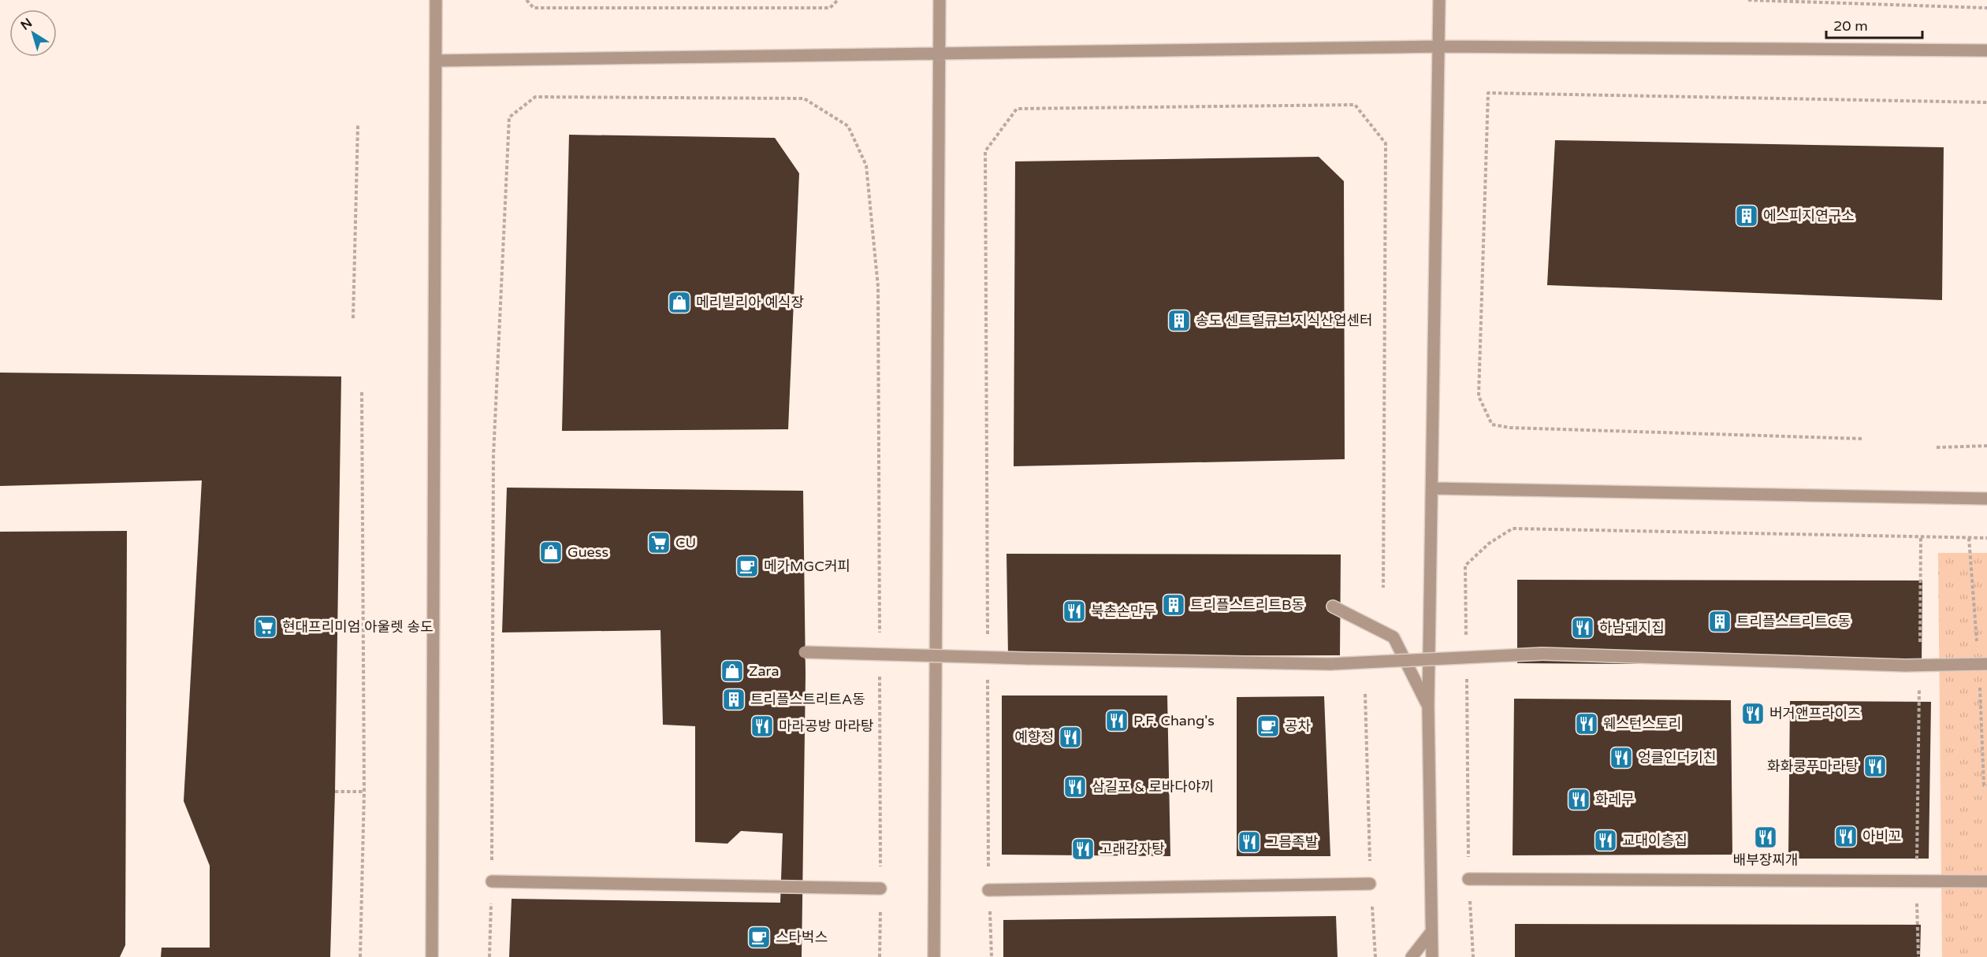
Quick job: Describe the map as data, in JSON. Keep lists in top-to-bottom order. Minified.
{"places":{"building":["에스피지연구소","송도 센트럴큐브 지식산업센터","트리플스트리트B동","트리플스트리트C동","트리플스트리트A동"],"shop":["메리빌리아 예식장","Guess","Zara"],"supermarket":["CU","현대프리미엄 아울렛 송도"],"cafe":["메가MGC커피","공차","스타벅스"],"restaurant":["북촌손만두","하남돼지집","버거앤프라이즈","P.F. Chang's","웨스턴스토리","마라공방 마라탕","예향정","엉클인더키친","화화쿵푸마라탕","삼길포 & 로바다야끼","화레무","아비꼬","배부장찌개","교대이층집","그믐족발","고래감자탕"]},"scale_bar":"20 m","north":"top left"}
